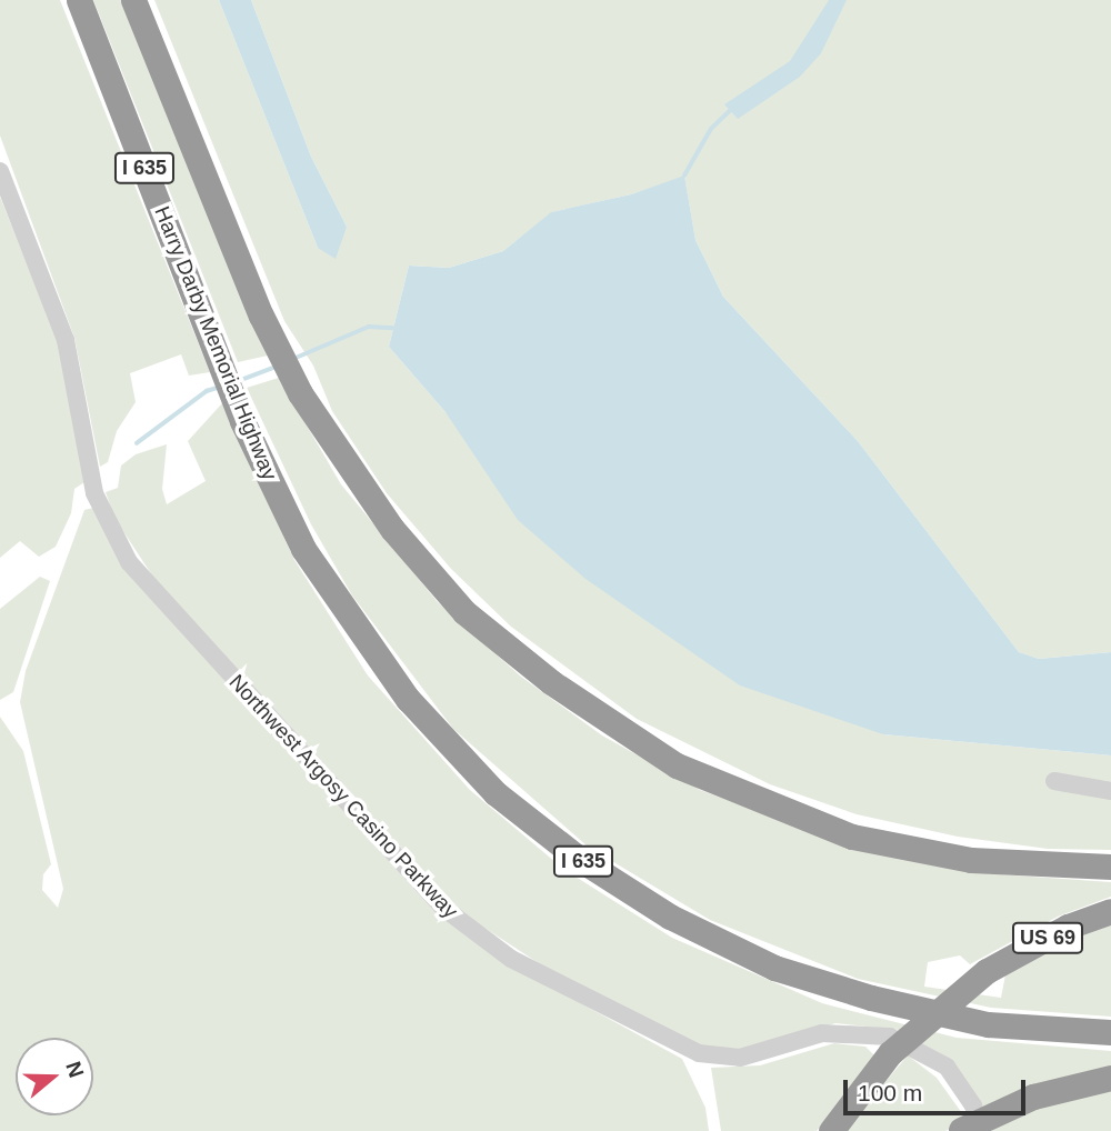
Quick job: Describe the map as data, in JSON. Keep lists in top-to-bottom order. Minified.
{"streets":{"highway":["I 635","Harry Darby Memorial Highway","US 69"],"street":["Northwest Argosy Casino Parkway"]},"scale_bar":"100 m","north":"right"}
